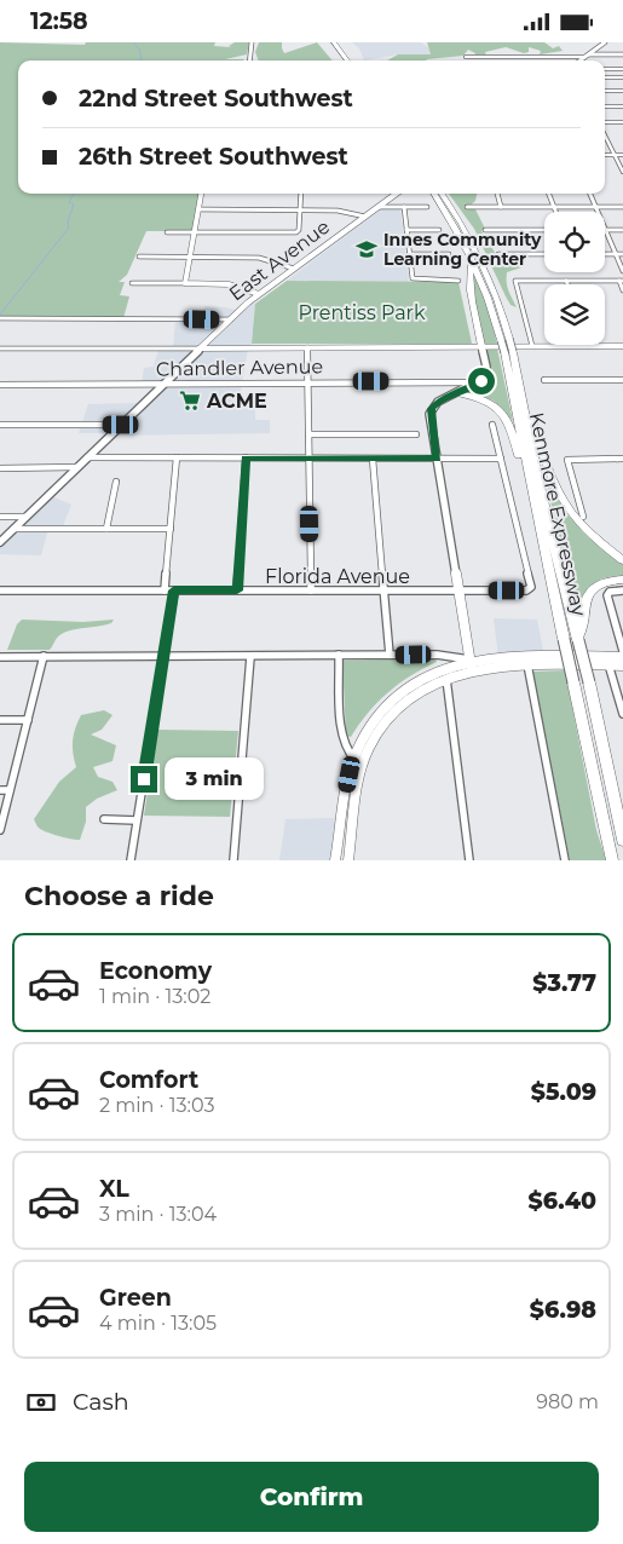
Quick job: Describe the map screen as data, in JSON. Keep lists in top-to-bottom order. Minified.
{"streets":{"highway":["Kenmore Expressway"],"main road":["East Avenue"],"street":["Chandler Avenue","Florida Avenue"]},"crossings":[["East Avenue","Chandler Avenue"]],"parks":["Prentiss Park"],"places":{"school or university":["Innes Community Learning Center"],"supermarket":["ACME"]},"page":{"status":"12:58","banner":["22nd Street Southwest","26th Street Southwest"],"bubble":"3 min","heading":"Choose a ride","list":[{"name":"Economy","note":"1 min · 13:02","value":"$3.77"},{"name":"Comfort","note":"2 min · 13:03","value":"$5.09"},{"name":"XL","note":"3 min · 13:04","value":"$6.40"},{"name":"Green","note":"4 min · 13:05","value":"$6.98"}],"pay":["Cash","980 m"],"buttons":"Confirm"}}
